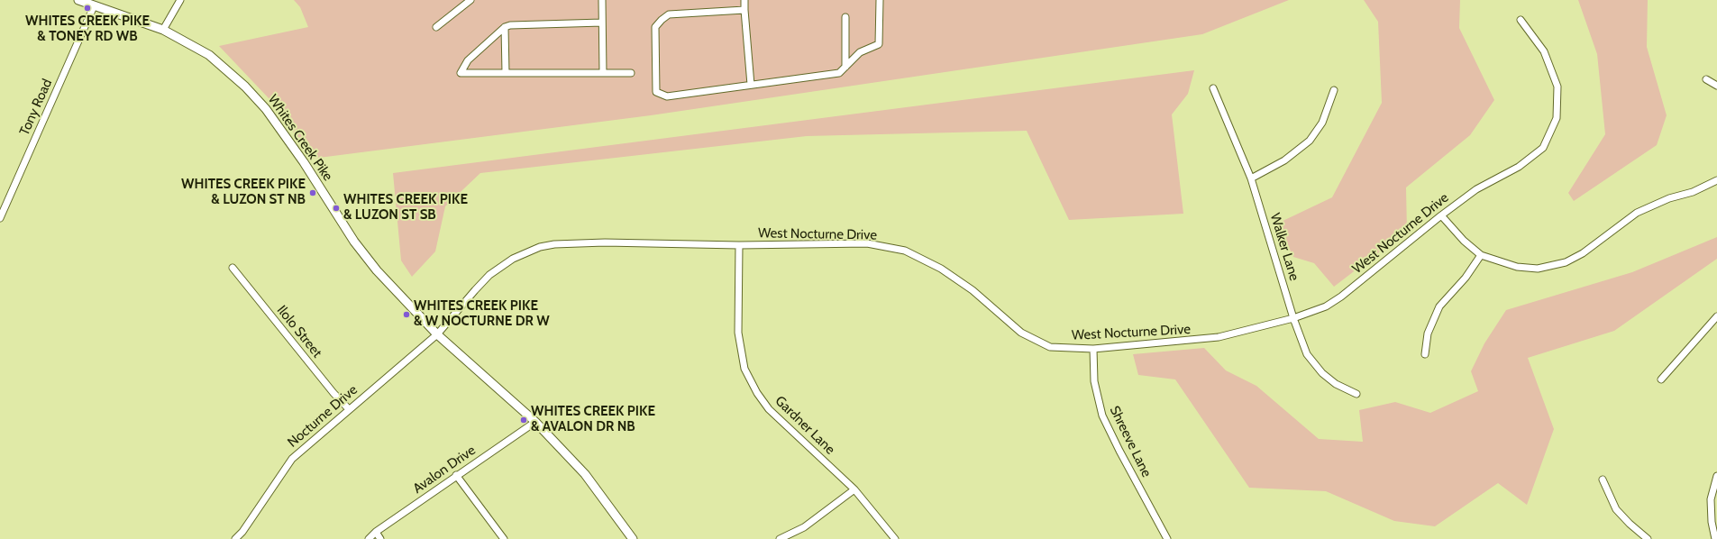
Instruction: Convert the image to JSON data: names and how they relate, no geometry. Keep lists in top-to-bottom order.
{
  "streets": {
    "main road": ["Whites Creek Pike"],
    "street": [
      "Tony Road",
      "West Nocturne Drive",
      "Walker Lane",
      "Ilolo Street",
      "Nocturne Drive",
      "Gardner Lane",
      "Shreeve Lane",
      "Avalon Drive"
    ]
  },
  "crossings": [
    ["Tony Road", "Whites Creek Pike"],
    ["Whites Creek Pike", "West Nocturne Drive"],
    ["Whites Creek Pike", "Nocturne Drive"],
    ["Whites Creek Pike", "Avalon Drive"],
    ["West Nocturne Drive", "Walker Lane"],
    ["West Nocturne Drive", "Nocturne Drive"],
    ["West Nocturne Drive", "Gardner Lane"],
    ["West Nocturne Drive", "Shreeve Lane"],
    ["Ilolo Street", "Nocturne Drive"]
  ],
  "places": [
    "WHITES CREEK PIKE & TONEY RD WB",
    "WHITES CREEK PIKE & LUZON ST NB",
    "WHITES CREEK PIKE & LUZON ST SB",
    "WHITES CREEK PIKE & W NOCTURNE DR W",
    "WHITES CREEK PIKE & AVALON DR NB"
  ]
}
